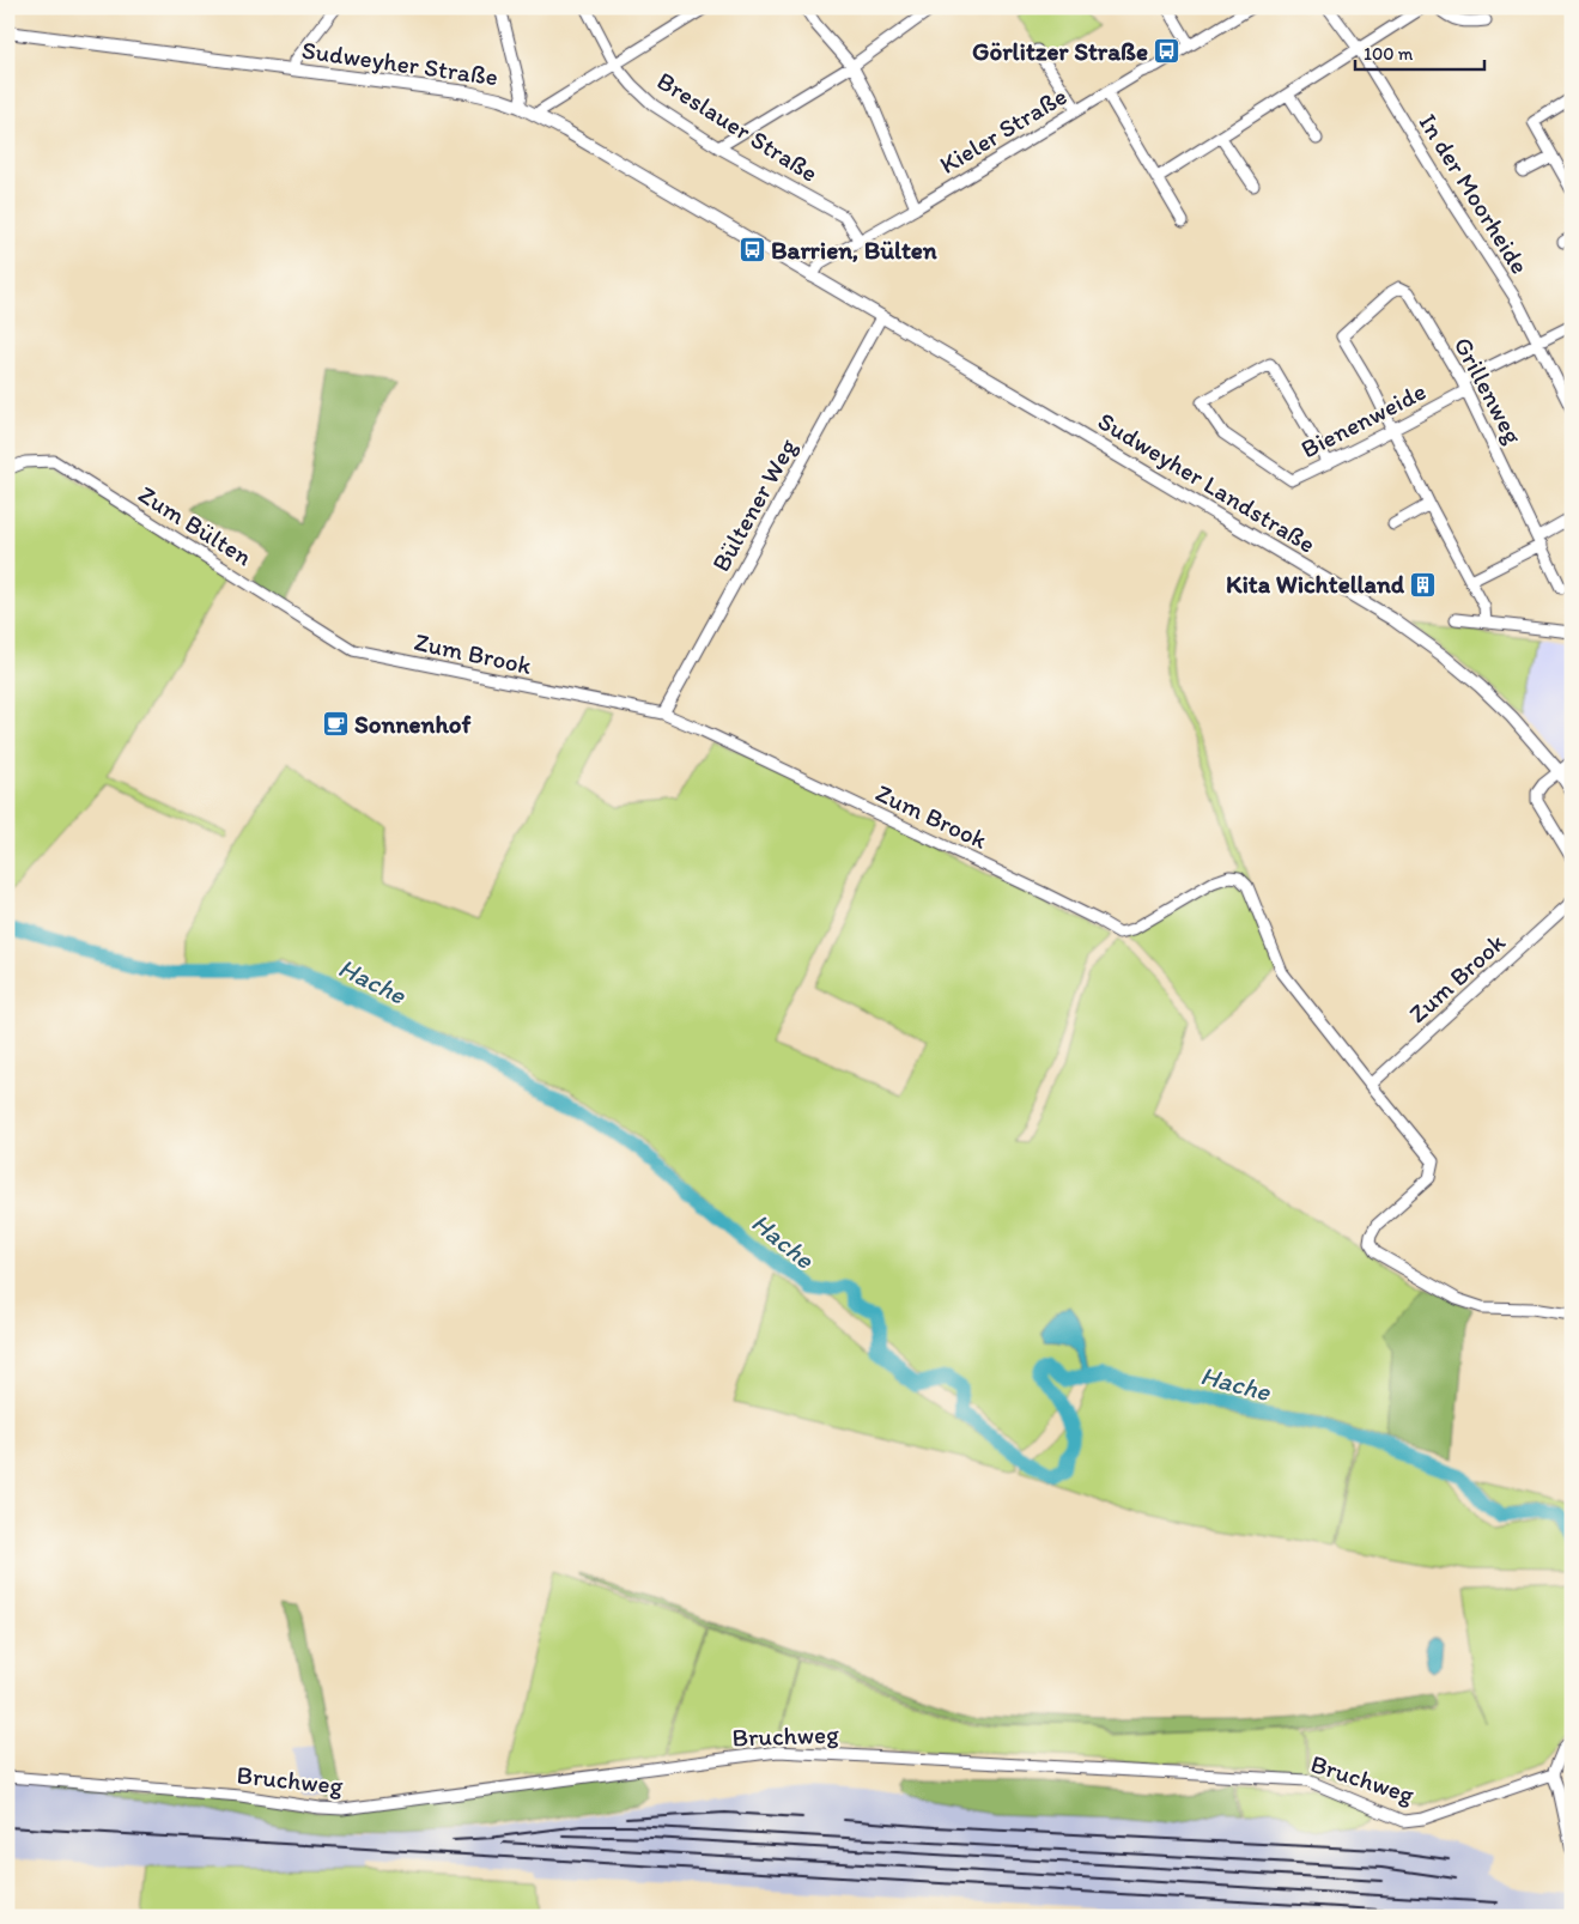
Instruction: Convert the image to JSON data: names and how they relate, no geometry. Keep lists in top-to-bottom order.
{
  "streets": {
    "main road": ["Sudweyher Straße", "Sudweyher Landstraße"],
    "street": [
      "Breslauer Straße",
      "Kieler Straße",
      "In der Moorheide",
      "Grillenweg",
      "Bienenweide",
      "Bültener Weg",
      "Zum Bülten",
      "Zum Brook",
      "Bruchweg"
    ]
  },
  "crossings": [
    ["Sudweyher Straße", "Kieler Straße"],
    ["Sudweyher Straße", "Sudweyher Landstraße"],
    ["Breslauer Straße", "Kieler Straße"],
    ["Kieler Straße", "Sudweyher Landstraße"],
    ["In der Moorheide", "Bienenweide"],
    ["Grillenweg", "Bienenweide"],
    ["Sudweyher Landstraße", "Bültener Weg"],
    ["Bültener Weg", "Zum Brook"],
    ["Zum Bülten", "Zum Brook"]
  ],
  "water": ["Hache"],
  "places": {
    "bus stop": ["Görlitzer Straße", "Barrien, Bülten"],
    "building": ["Kita Wichtelland"],
    "cafe": ["Sonnenhof"]
  },
  "scale_bar": "100 m"
}
